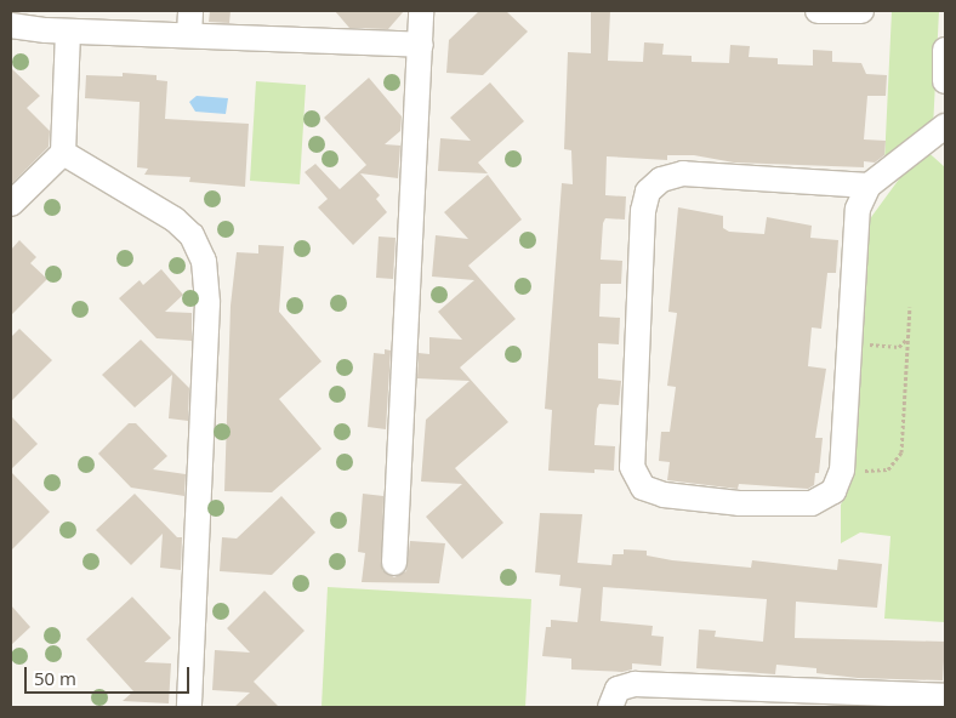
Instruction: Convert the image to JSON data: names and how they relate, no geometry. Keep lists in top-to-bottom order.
{
  "scale_bar": "50 m"
}
